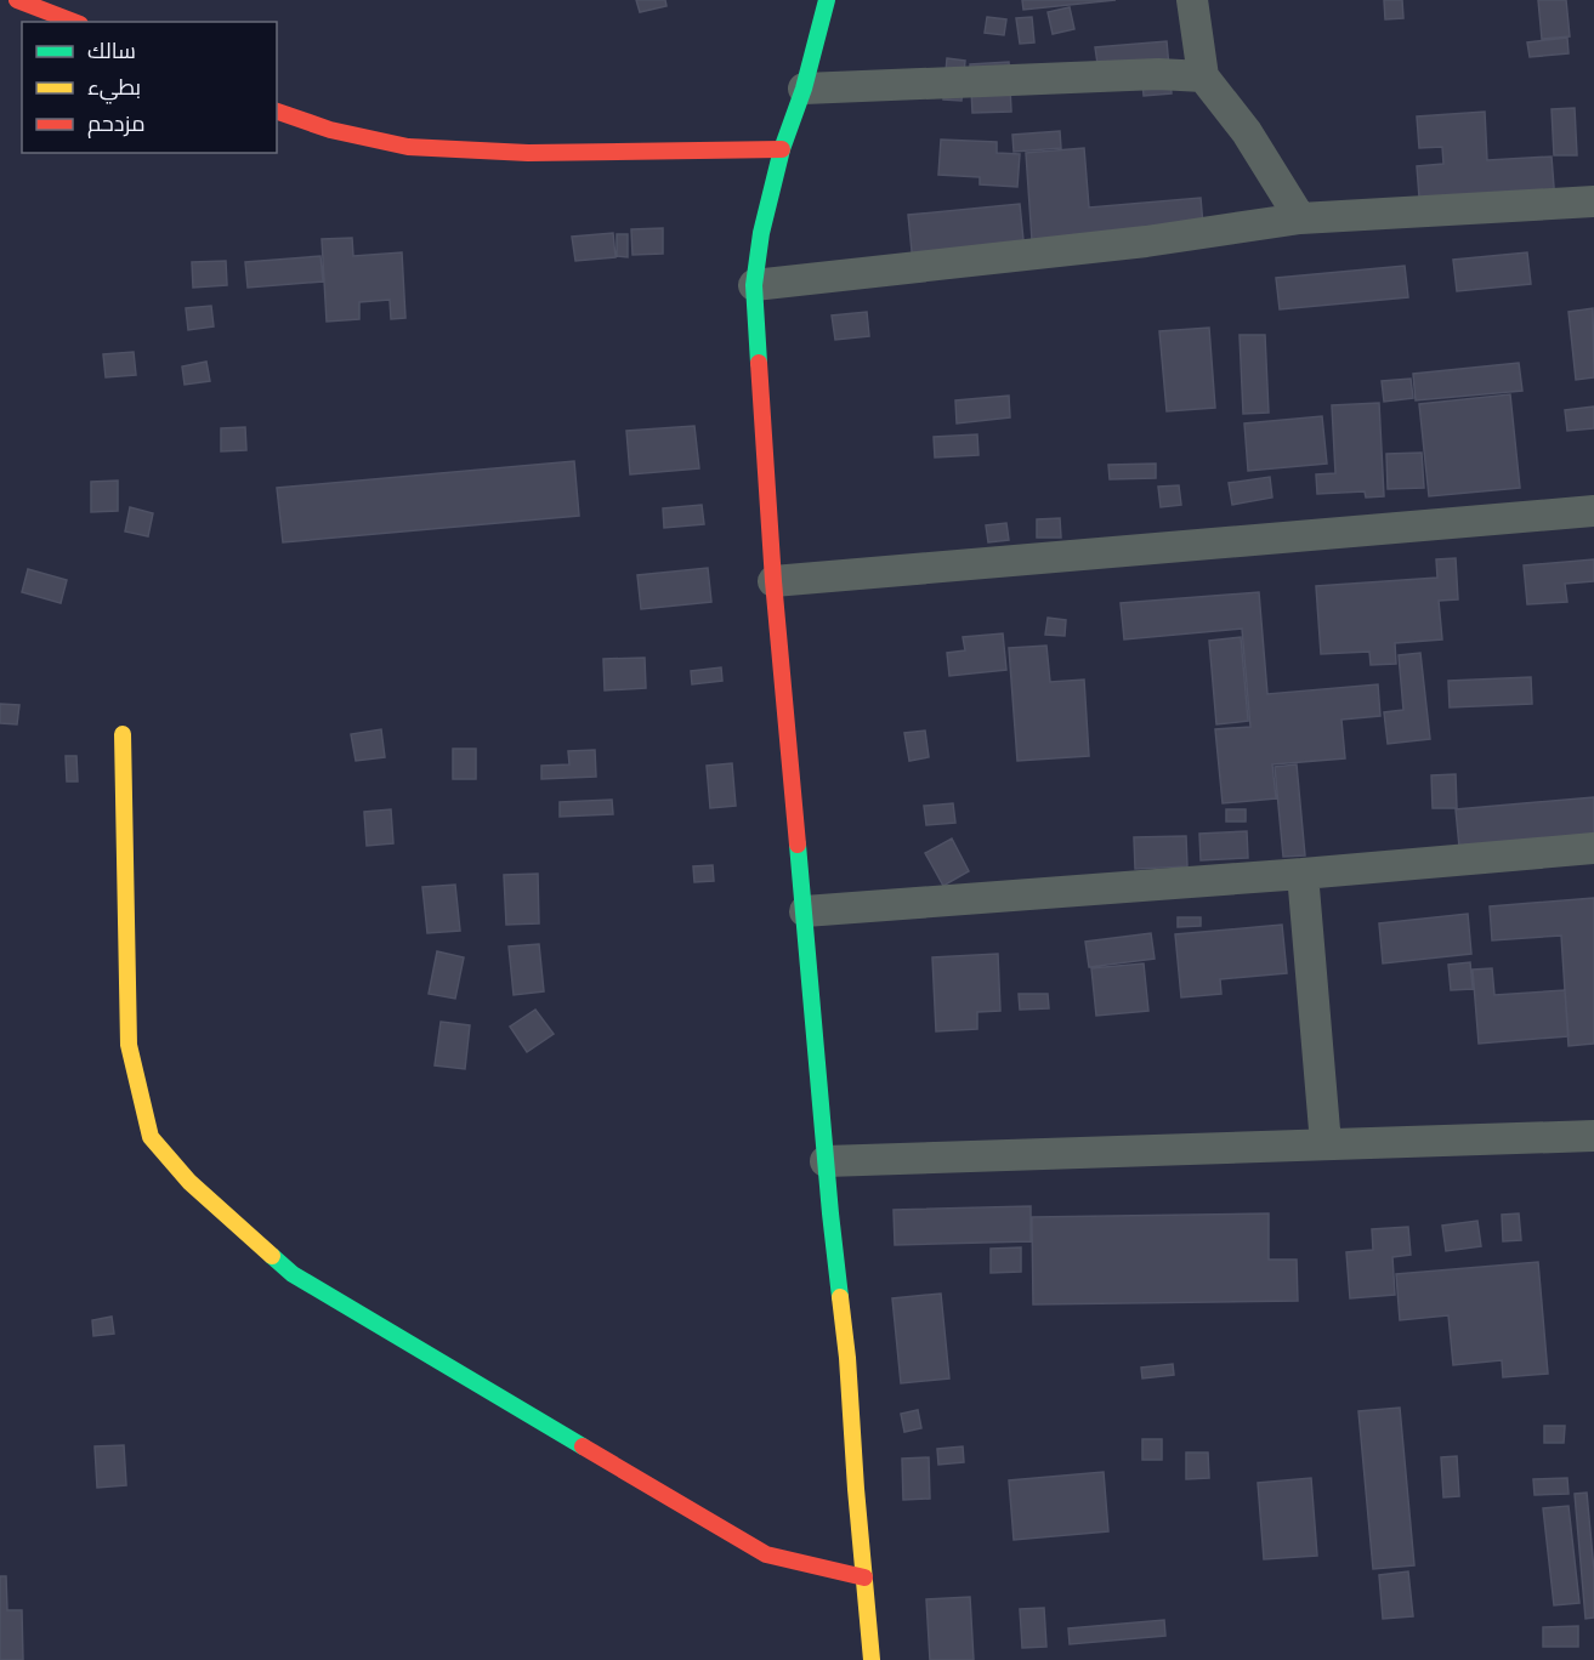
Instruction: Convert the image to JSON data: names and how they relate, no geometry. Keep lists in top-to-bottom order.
{
  "legend": ["سالك", "بطيء", "مزدحم"]
}
